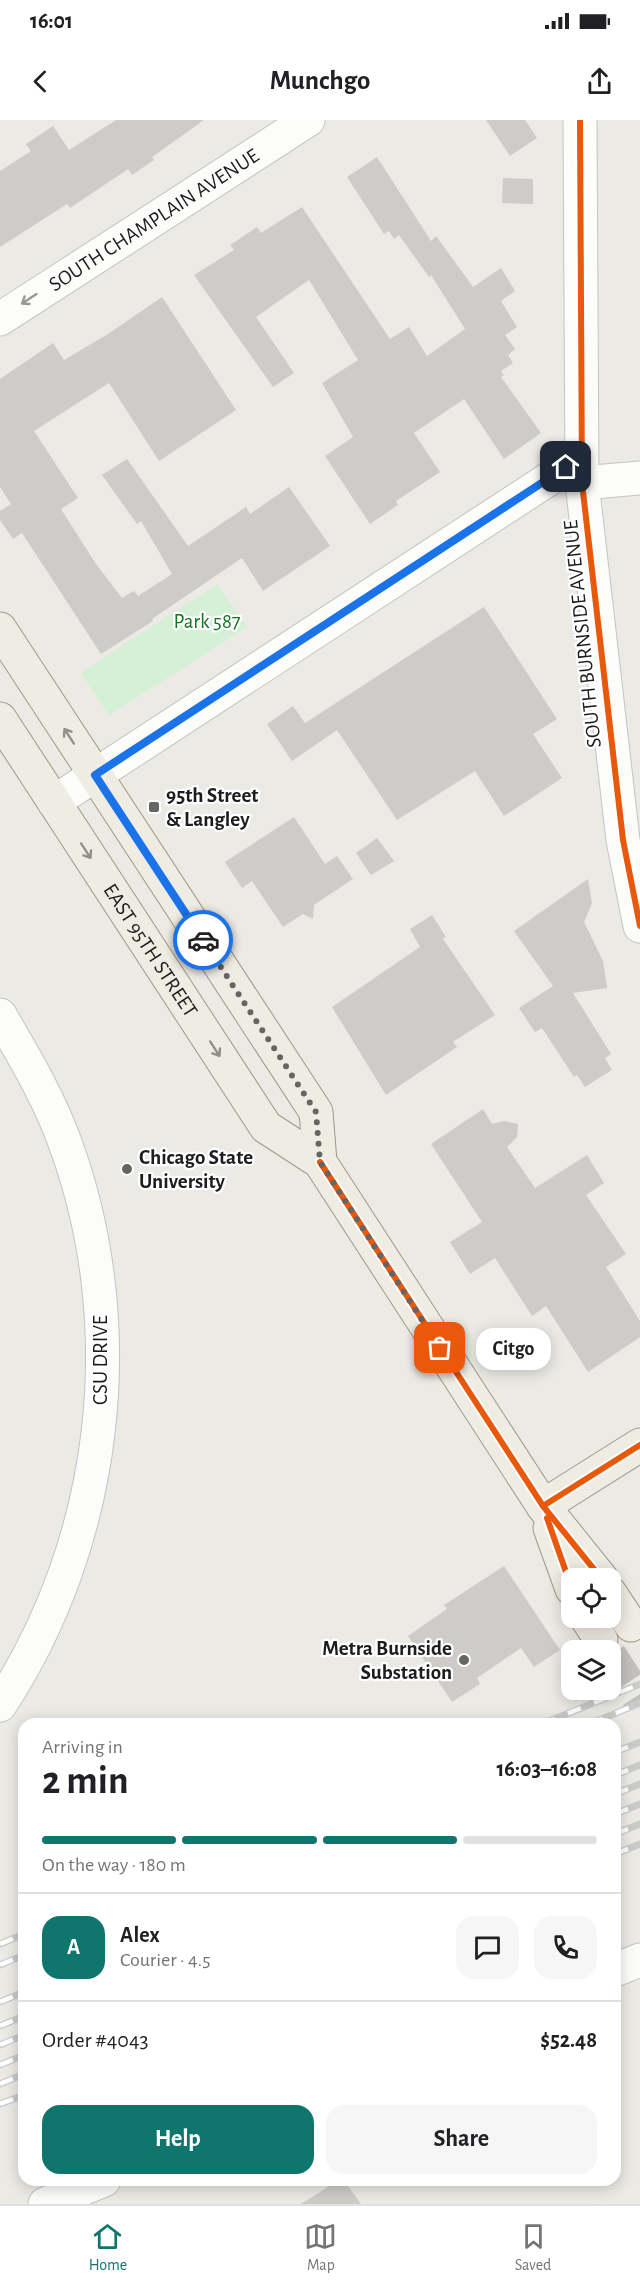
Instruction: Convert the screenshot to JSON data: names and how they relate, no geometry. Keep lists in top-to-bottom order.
{
  "streets": {
    "main road": ["EAST 95TH STREET"],
    "street": ["SOUTH CHAMPLAIN AVENUE", "SOUTH BURNSIDE AVENUE", "CSU DRIVE"]
  },
  "one_way": ["SOUTH CHAMPLAIN AVENUE"],
  "parks": ["Park 587"],
  "places": {
    "transit": ["95th Street & Langley"],
    "other": ["Chicago State University", "Citgo", "Metra Burnside Substation"]
  },
  "page": {
    "status": "16:01",
    "header": "Munchgo",
    "bubble": "Citgo",
    "heading": ["2 min", "Arriving in", "16:03–16:08"],
    "panel": [
      "Alex",
      "Courier · 4.5",
      "Order #4043",
      "$52.48"
    ],
    "bar": "On the way · 180 m",
    "round": "A",
    "buttons": ["Help", "Share"],
    "tabs": ["Home", "Map", "Saved"]
  }
}
